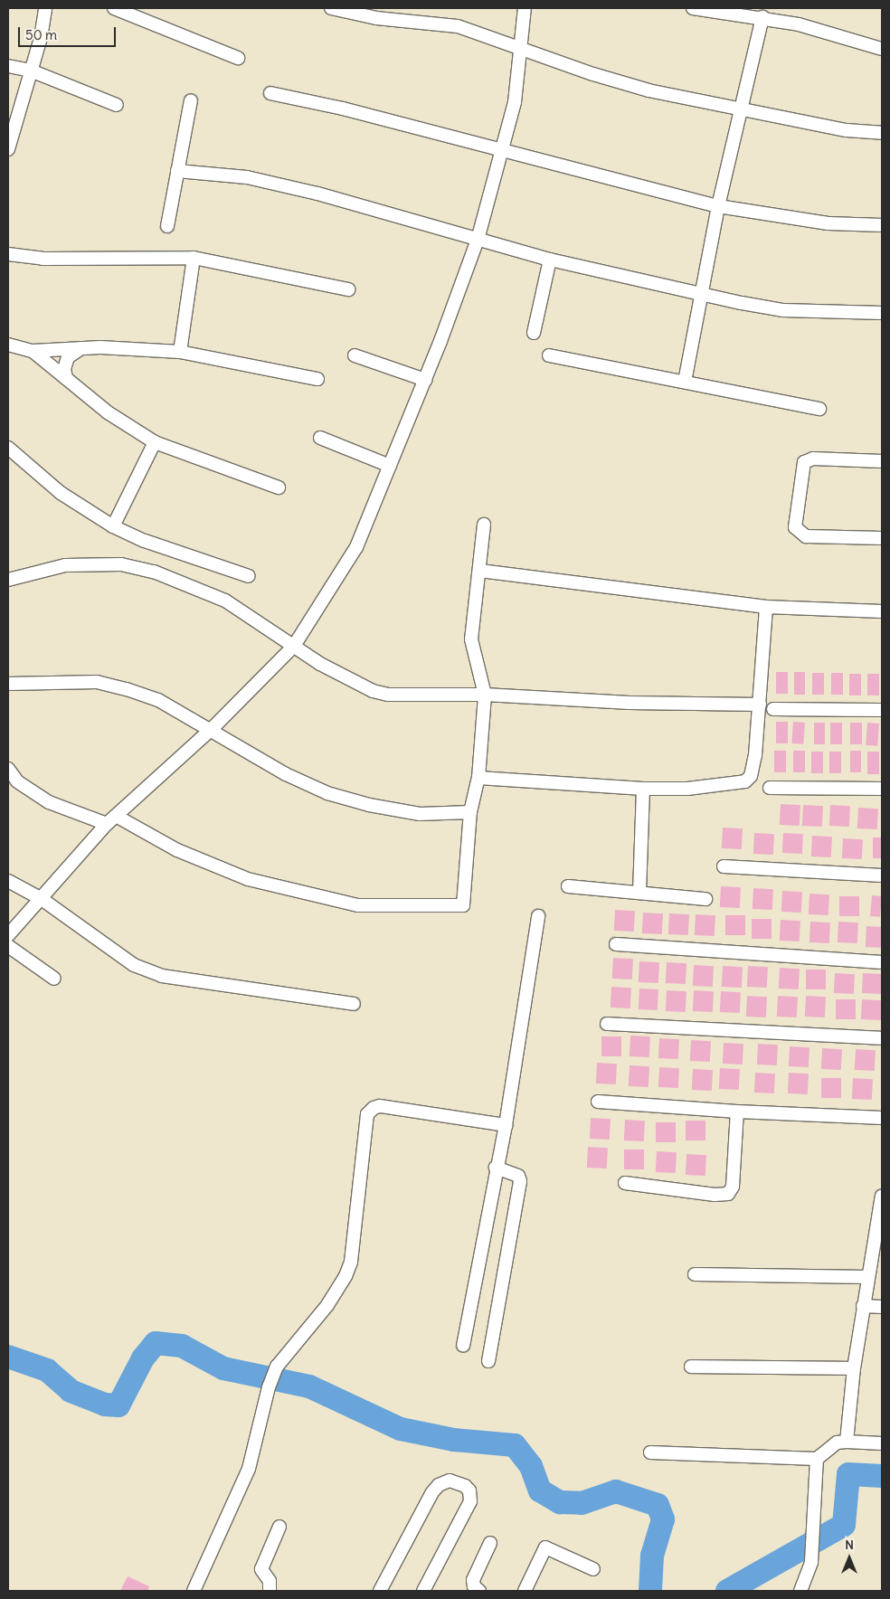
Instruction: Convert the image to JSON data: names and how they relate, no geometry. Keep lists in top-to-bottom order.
{
  "scale_bar": "50 m",
  "north": "top"
}
